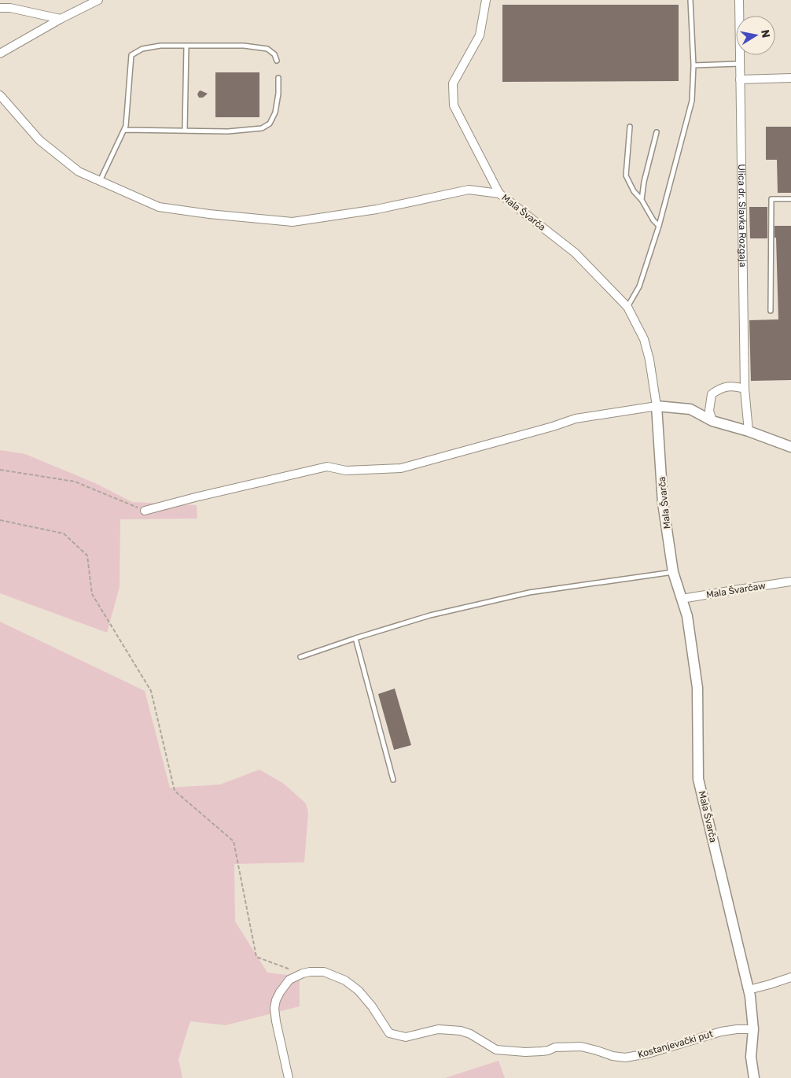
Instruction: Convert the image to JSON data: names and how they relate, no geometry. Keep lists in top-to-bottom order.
{
  "streets": {
    "street": [
      "Mala Švarča",
      "Ulica dr. Slavka Rozgaja",
      "Mala Švarčaw",
      "Kostanjevački put"
    ]
  },
  "crossings": [
    ["Mala Švarča", "Mala Švarčaw"],
    ["Mala Švarča", "Kostanjevački put"]
  ],
  "north": "right"
}
